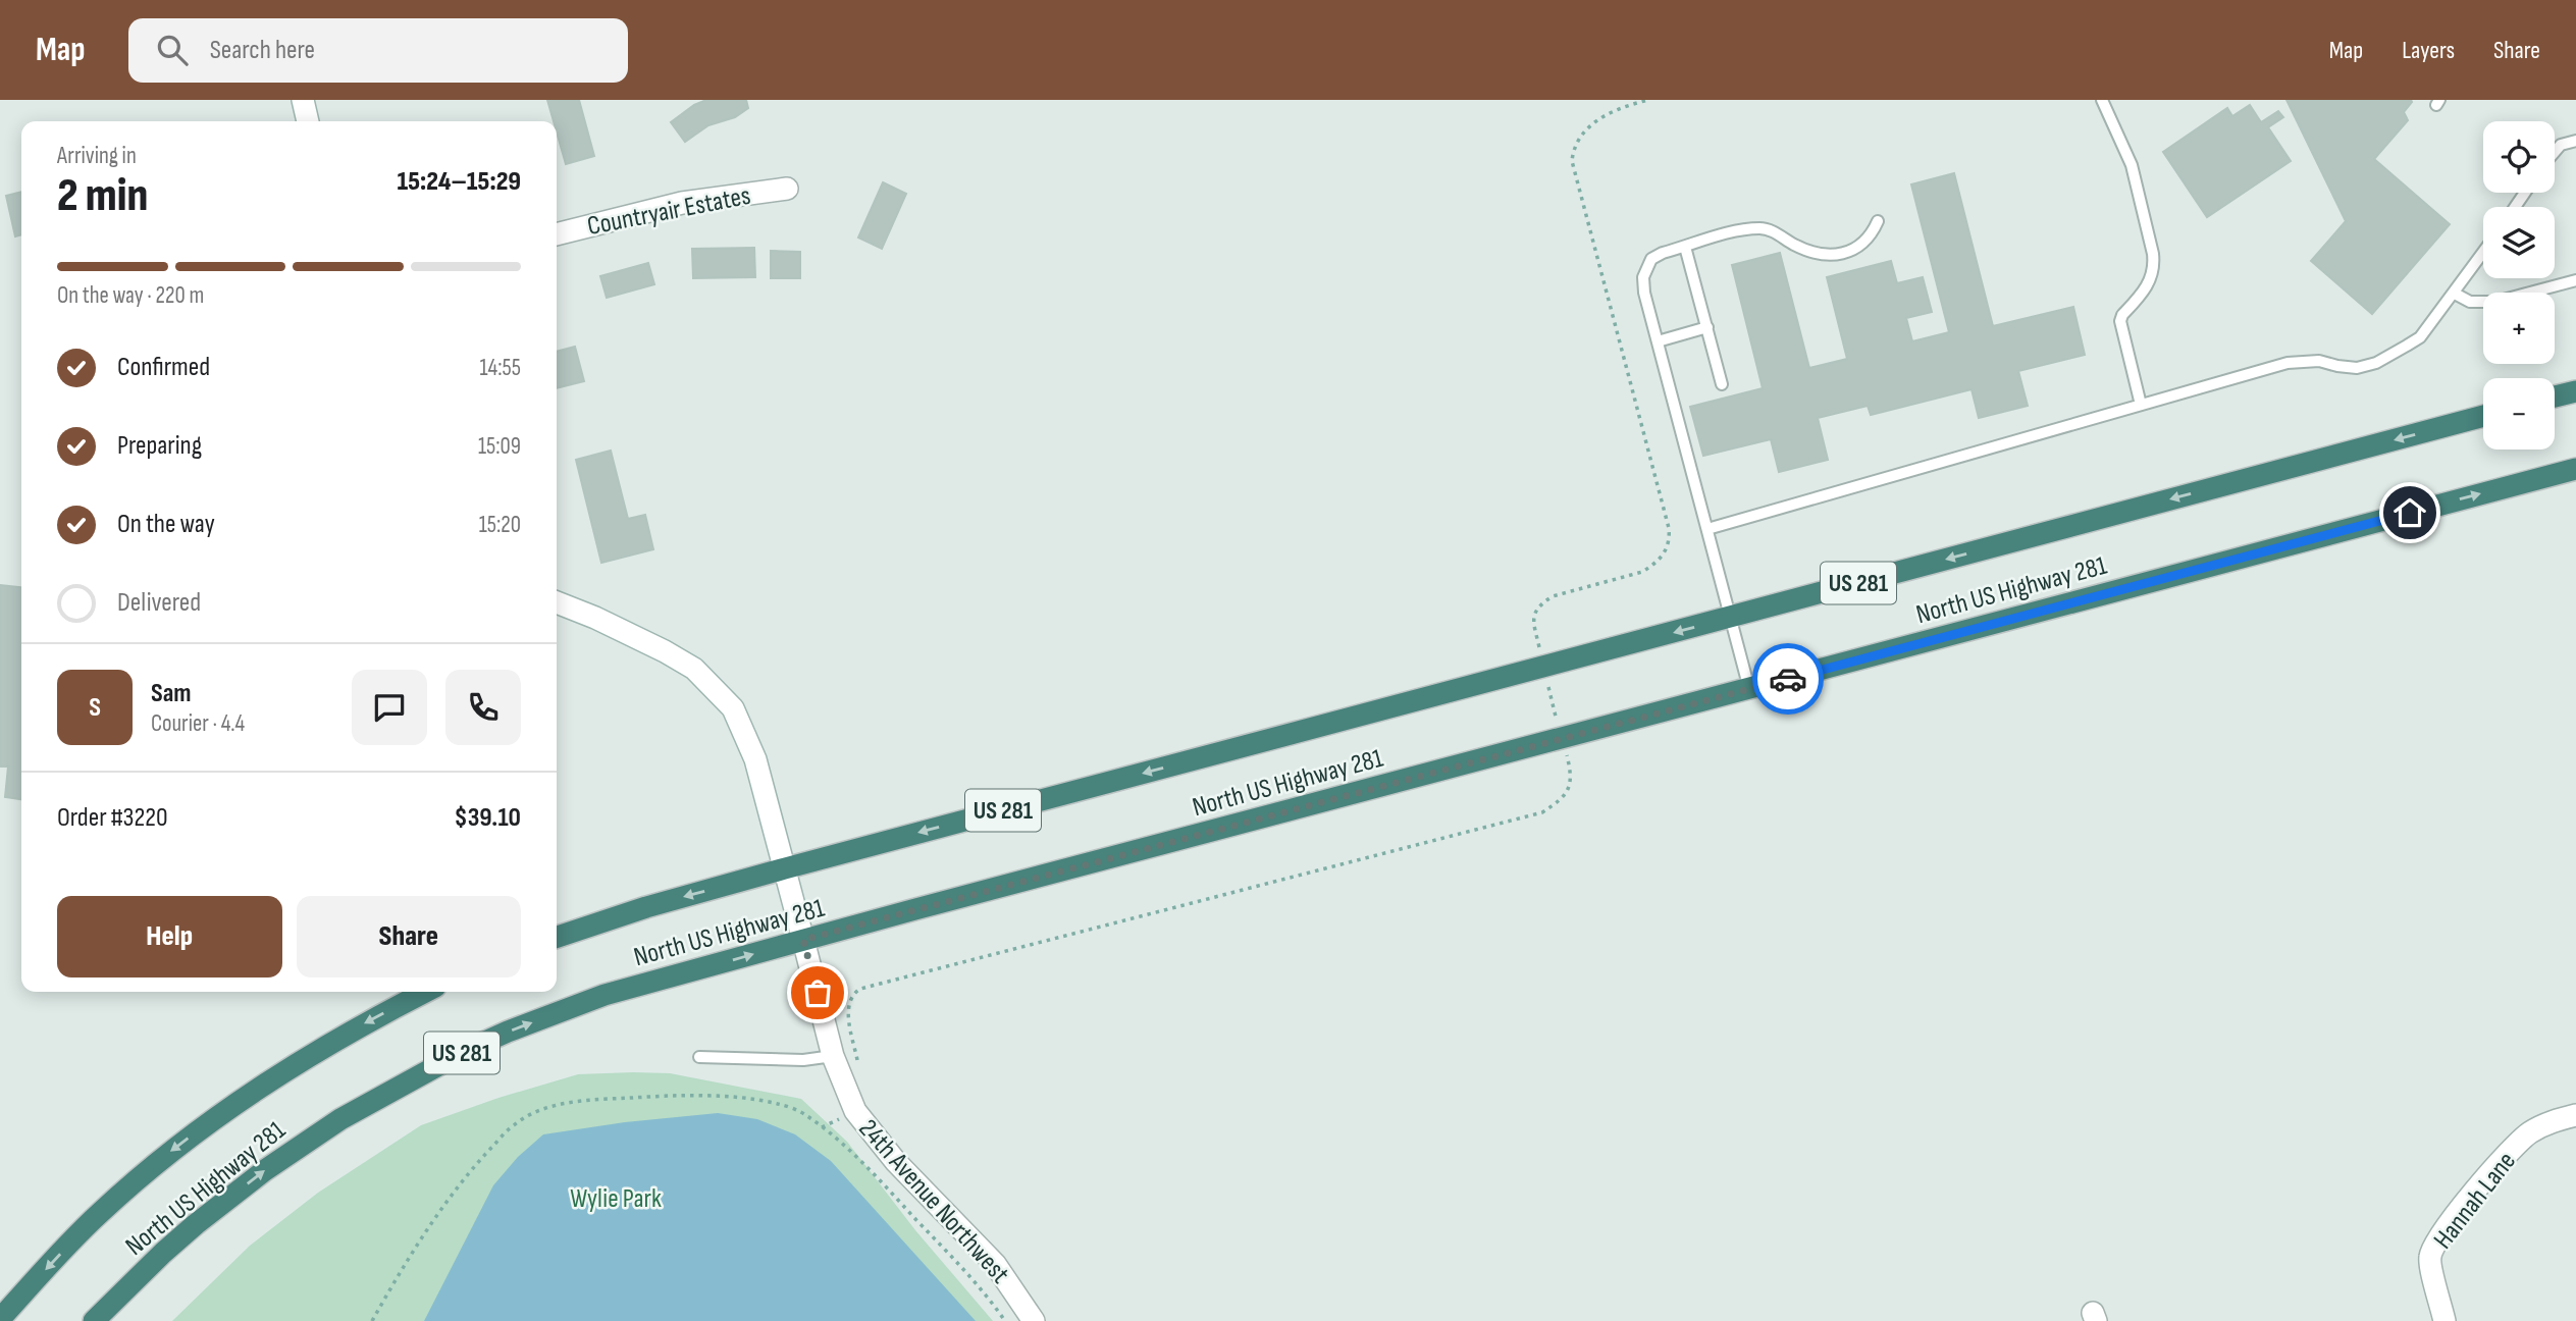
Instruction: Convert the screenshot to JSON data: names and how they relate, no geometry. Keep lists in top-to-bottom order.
{
  "streets": {
    "highway": ["US 281", "North US Highway 281"],
    "street": ["Countryair Estates", "Hannah Lane", "24th Avenue Northwest"]
  },
  "crossings": [
    ["North US Highway 281", "24th Avenue Northwest"]
  ],
  "parks": ["Wylie Park"],
  "page": {
    "header": "Map",
    "search": "Search here",
    "nav": ["Map", "Layers", "Share"],
    "map_buttons": ["+", "−"],
    "heading": ["2 min", "Arriving in", "15:24–15:29"],
    "panel": [
      "Sam",
      "Courier · 4.4",
      "Order #3220",
      "$39.10"
    ],
    "bar": "On the way · 220 m",
    "list": [
      ["Confirmed", "14:55"],
      ["Preparing", "15:09"],
      ["On the way", "15:20"],
      "Delivered"
    ],
    "round": "S",
    "buttons": ["Help", "Share"]
  }
}
